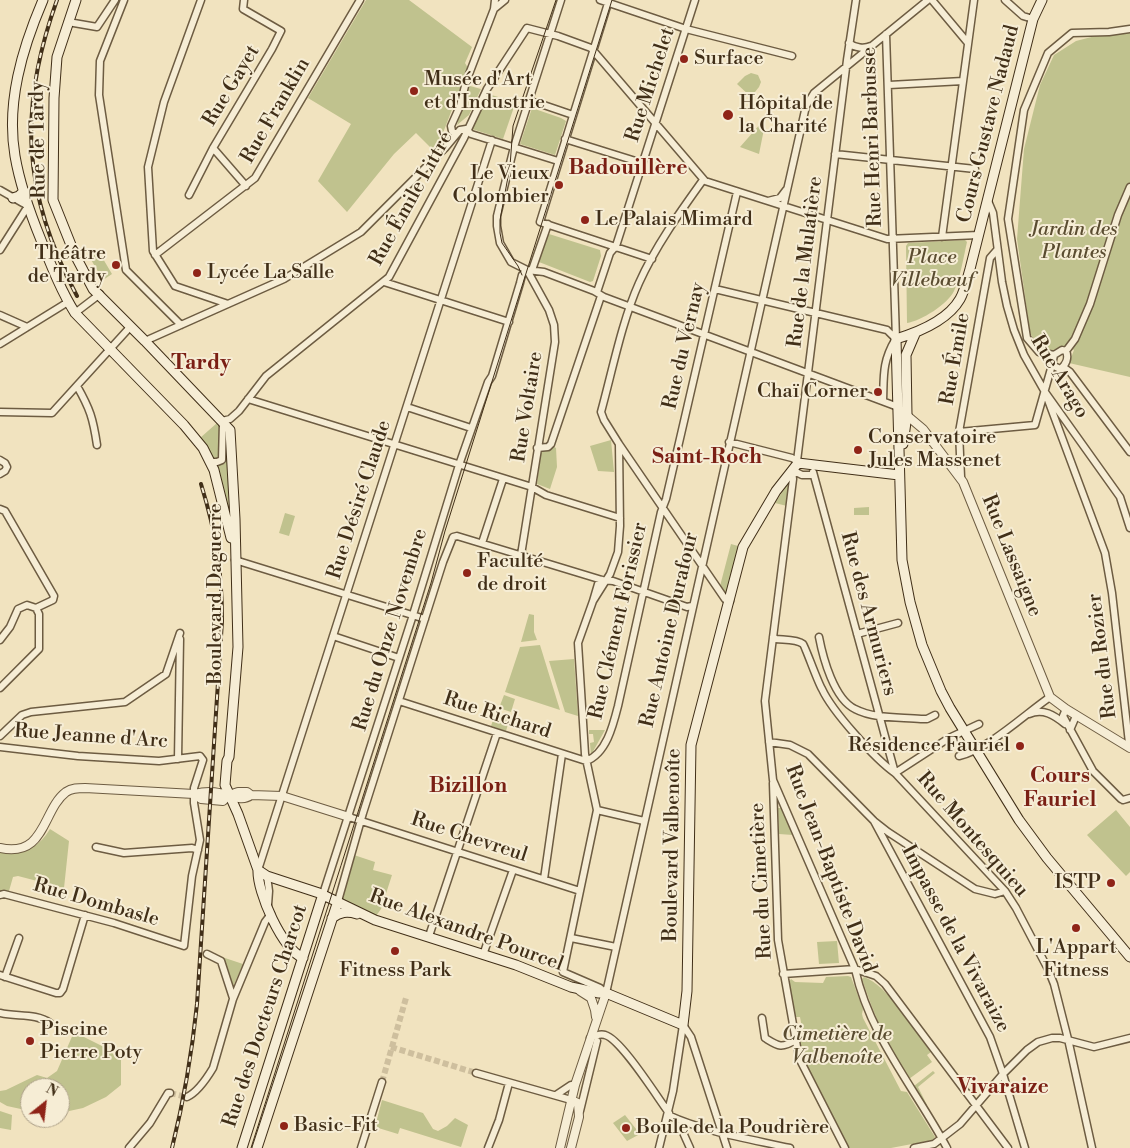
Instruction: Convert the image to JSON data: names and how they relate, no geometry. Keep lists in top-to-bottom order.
{
  "streets": {
    "main road": [
      "Cours Gustave Nadaud",
      "Rue de Tardy",
      "Boulevard Daguerre",
      "Boulevard Valbenoîte",
      "Rue Alexandre Pourcel",
      "Rue des Docteurs Charcot"
    ],
    "street": [
      "Rue Michelet",
      "Rue Gayet",
      "Rue Franklin",
      "Rue Henri Barbusse",
      "Rue Émile Littré",
      "Rue de la Mulatière",
      "Rue du Vernay",
      "Rue Émile",
      "Rue Arago",
      "Rue Voltaire",
      "Rue Désiré Claude",
      "Rue Lassaigne",
      "Rue des Armuriers",
      "Rue Clément Forissier",
      "Rue du Onze Novembre",
      "Rue Antoine Durafour",
      "Rue du Rozier",
      "Rue Richard",
      "Rue Jeanne d'Arc",
      "Rue Montesquieu",
      "Rue Chevreul",
      "Rue Jean-Baptiste David",
      "Rue du Cimetière",
      "Rue Dombasle",
      "Impasse de la Vivaraize"
    ]
  },
  "crossings": [
    ["Rue Michelet", "Rue Voltaire"],
    ["Cours Gustave Nadaud", "Rue Arago"],
    ["Rue de Tardy", "Boulevard Daguerre"],
    ["Rue de la Mulatière", "Rue Antoine Durafour"],
    ["Rue de la Mulatière", "Boulevard Valbenoîte"],
    ["Rue du Vernay", "Rue Clément Forissier"],
    ["Rue Émile", "Rue Arago"],
    ["Rue Émile", "Rue Lassaigne"],
    ["Rue Arago", "Rue du Rozier"],
    ["Rue Voltaire", "Rue du Onze Novembre"],
    ["Rue Désiré Claude", "Boulevard Daguerre"],
    ["Boulevard Daguerre", "Rue Alexandre Pourcel"],
    ["Boulevard Daguerre", "Rue des Docteurs Charcot"],
    ["Rue des Armuriers", "Rue Montesquieu"],
    ["Rue Clément Forissier", "Rue Richard"],
    ["Rue du Onze Novembre", "Rue Richard"],
    ["Rue du Onze Novembre", "Rue Chevreul"],
    ["Rue du Onze Novembre", "Rue Alexandre Pourcel"],
    ["Rue du Onze Novembre", "Rue des Docteurs Charcot"],
    ["Rue Antoine Durafour", "Rue Alexandre Pourcel"],
    ["Rue Montesquieu", "Rue Jean-Baptiste David"],
    ["Boulevard Valbenoîte", "Rue Jean-Baptiste David"],
    ["Boulevard Valbenoîte", "Rue Alexandre Pourcel"],
    ["Rue Jean-Baptiste David", "Rue du Cimetière"],
    ["Rue Alexandre Pourcel", "Rue des Docteurs Charcot"]
  ],
  "districts": [
    "Badouillère",
    "Tardy",
    "Saint-Roch",
    "Cours Fauriel",
    "Bizillon",
    "Vivaraize"
  ],
  "parks": ["Jardin des Plantes", "Place Villebœuf", "Cimetière de Valbenoîte"],
  "places": [
    "Surface",
    "Musée d'Art et d'Industrie",
    "Hôpital de la Charité",
    "Le Vieux Colombier",
    "Le Palais Mimard",
    "Théâtre de Tardy",
    "Lycée La Salle",
    "Chaï Corner",
    "Conservatoire Jules Massenet",
    "Faculté de droit",
    "Résidence Fauriel",
    "ISTP",
    "L'Appart Fitness",
    "Fitness Park",
    "Piscine Pierre Poty",
    "Basic-Fit",
    "Boule de la Poudrière"
  ],
  "north": "top right"
}
